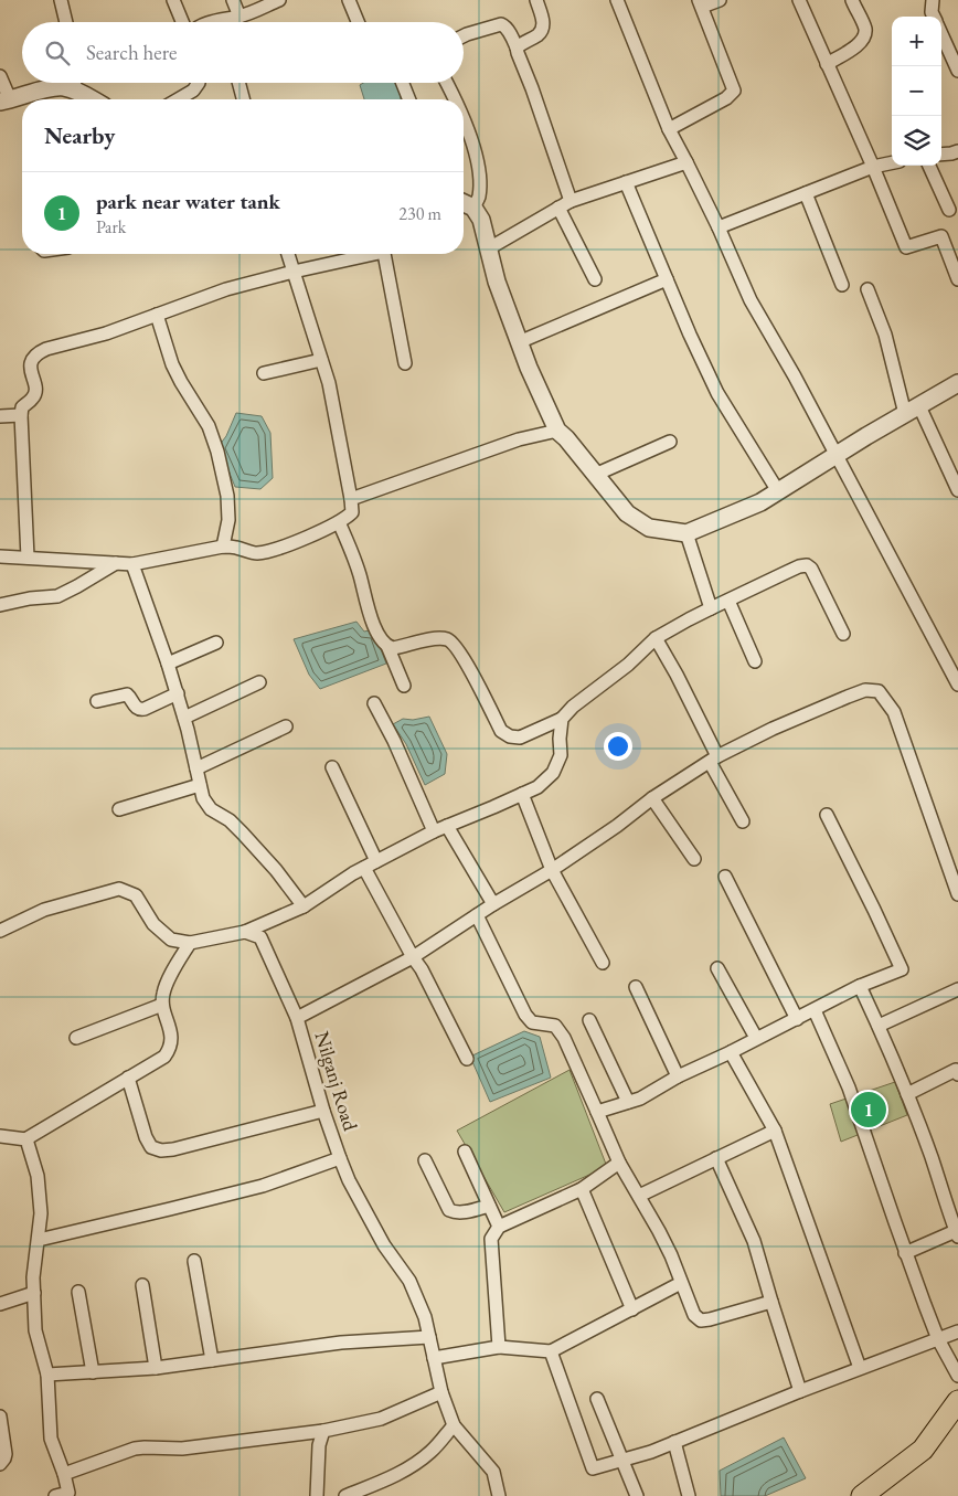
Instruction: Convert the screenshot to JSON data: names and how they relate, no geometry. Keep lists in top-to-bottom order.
{
  "streets": {
    "street": ["Nilganj Road"]
  },
  "page": {
    "map_buttons": ["+", "−"],
    "search": "Search here",
    "heading": "Nearby",
    "list": [
      {
        "mark": "1",
        "name": "park near water tank",
        "note": "Park",
        "value": "230 m"
      }
    ],
    "pins": "1"
  }
}
